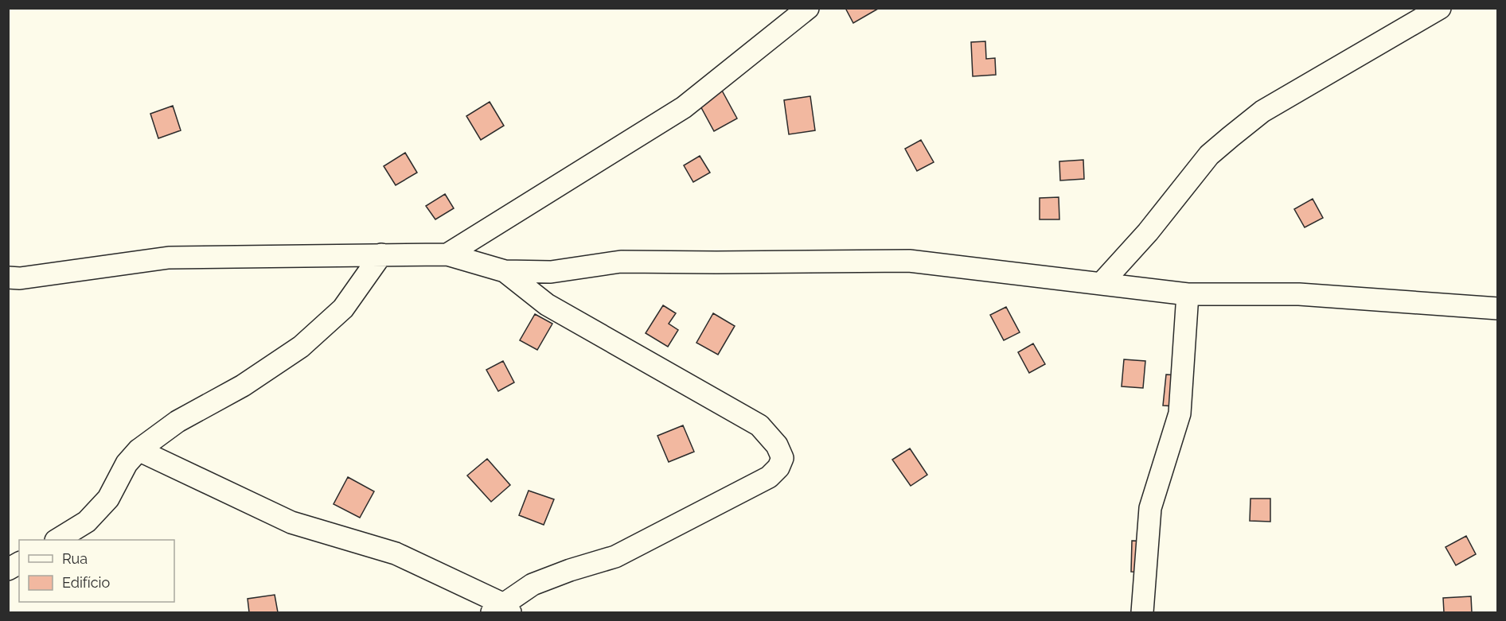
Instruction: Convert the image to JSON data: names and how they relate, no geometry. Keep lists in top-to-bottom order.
{
  "legend": ["Rua", "Edifício"]
}
